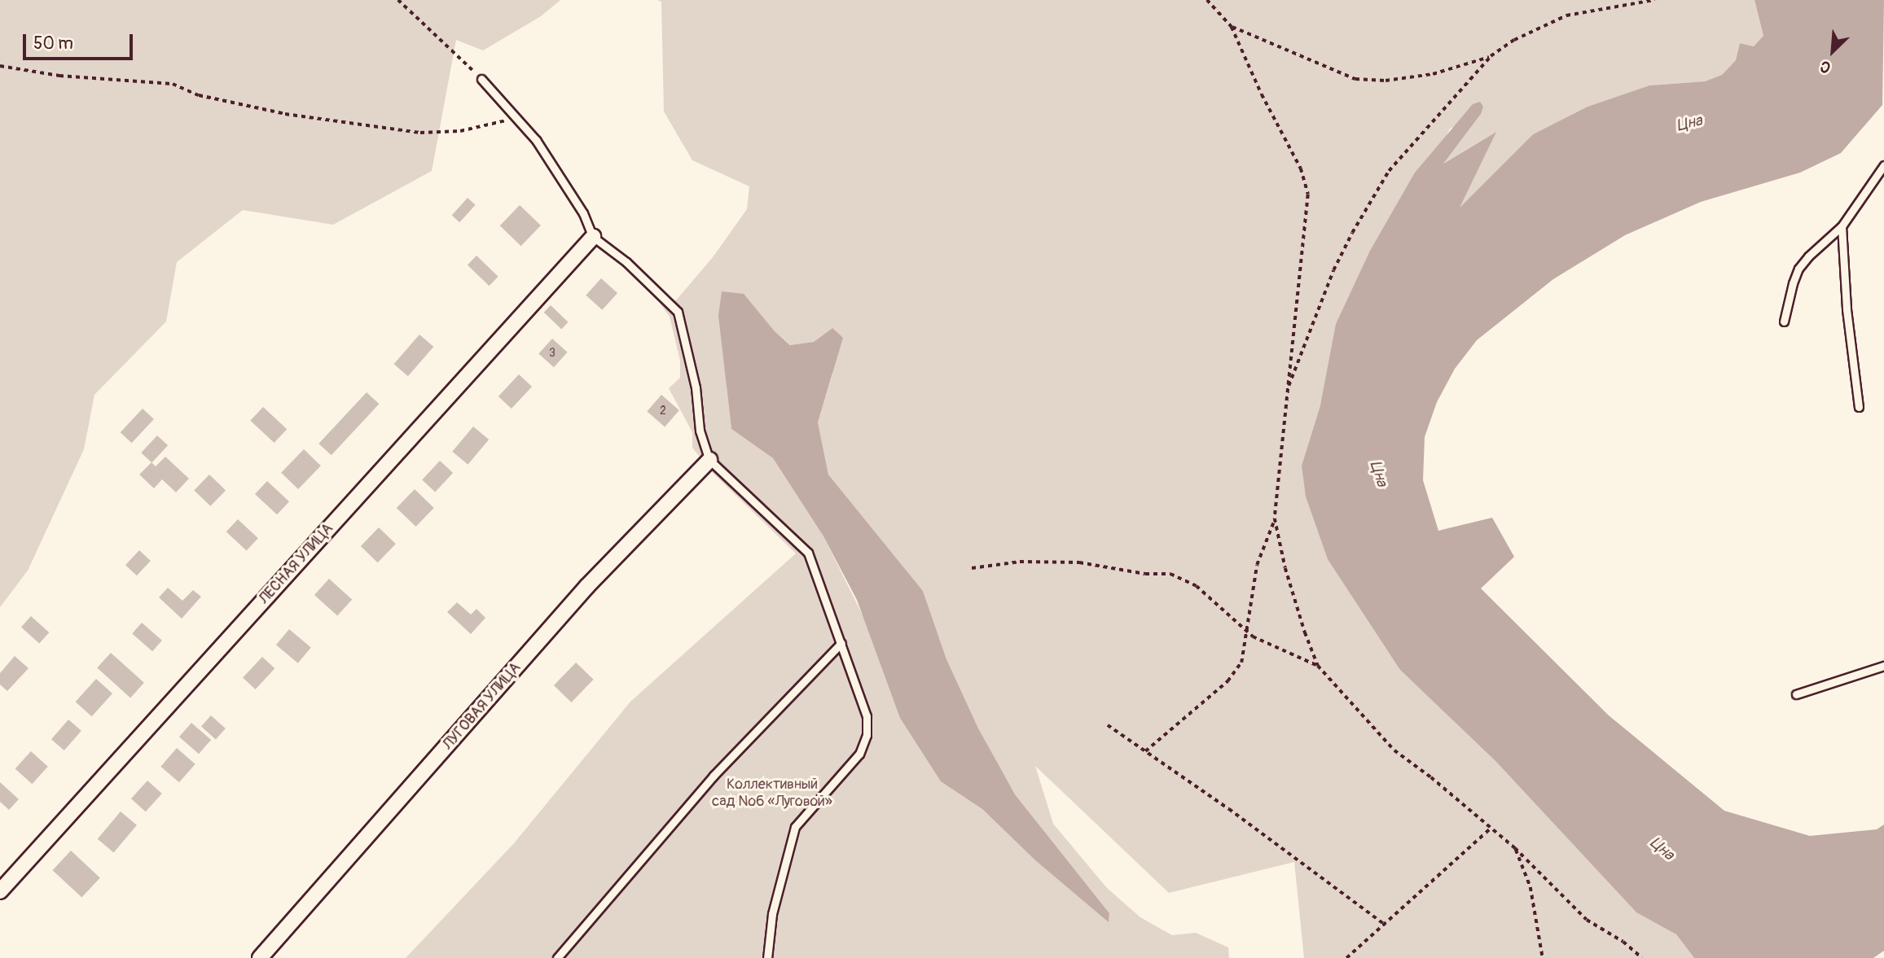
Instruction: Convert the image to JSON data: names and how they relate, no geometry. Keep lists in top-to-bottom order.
{
  "streets": {
    "street": ["ЛЕСНАЯ УЛИЦА", "ЛУГОВАЯ УЛИЦА"]
  },
  "water": ["Цна"],
  "parks": ["Коллективный сад №6 «Луговой»"],
  "house_numbers": ["3", "2"],
  "scale_bar": "50 m",
  "north": "bottom left"
}
